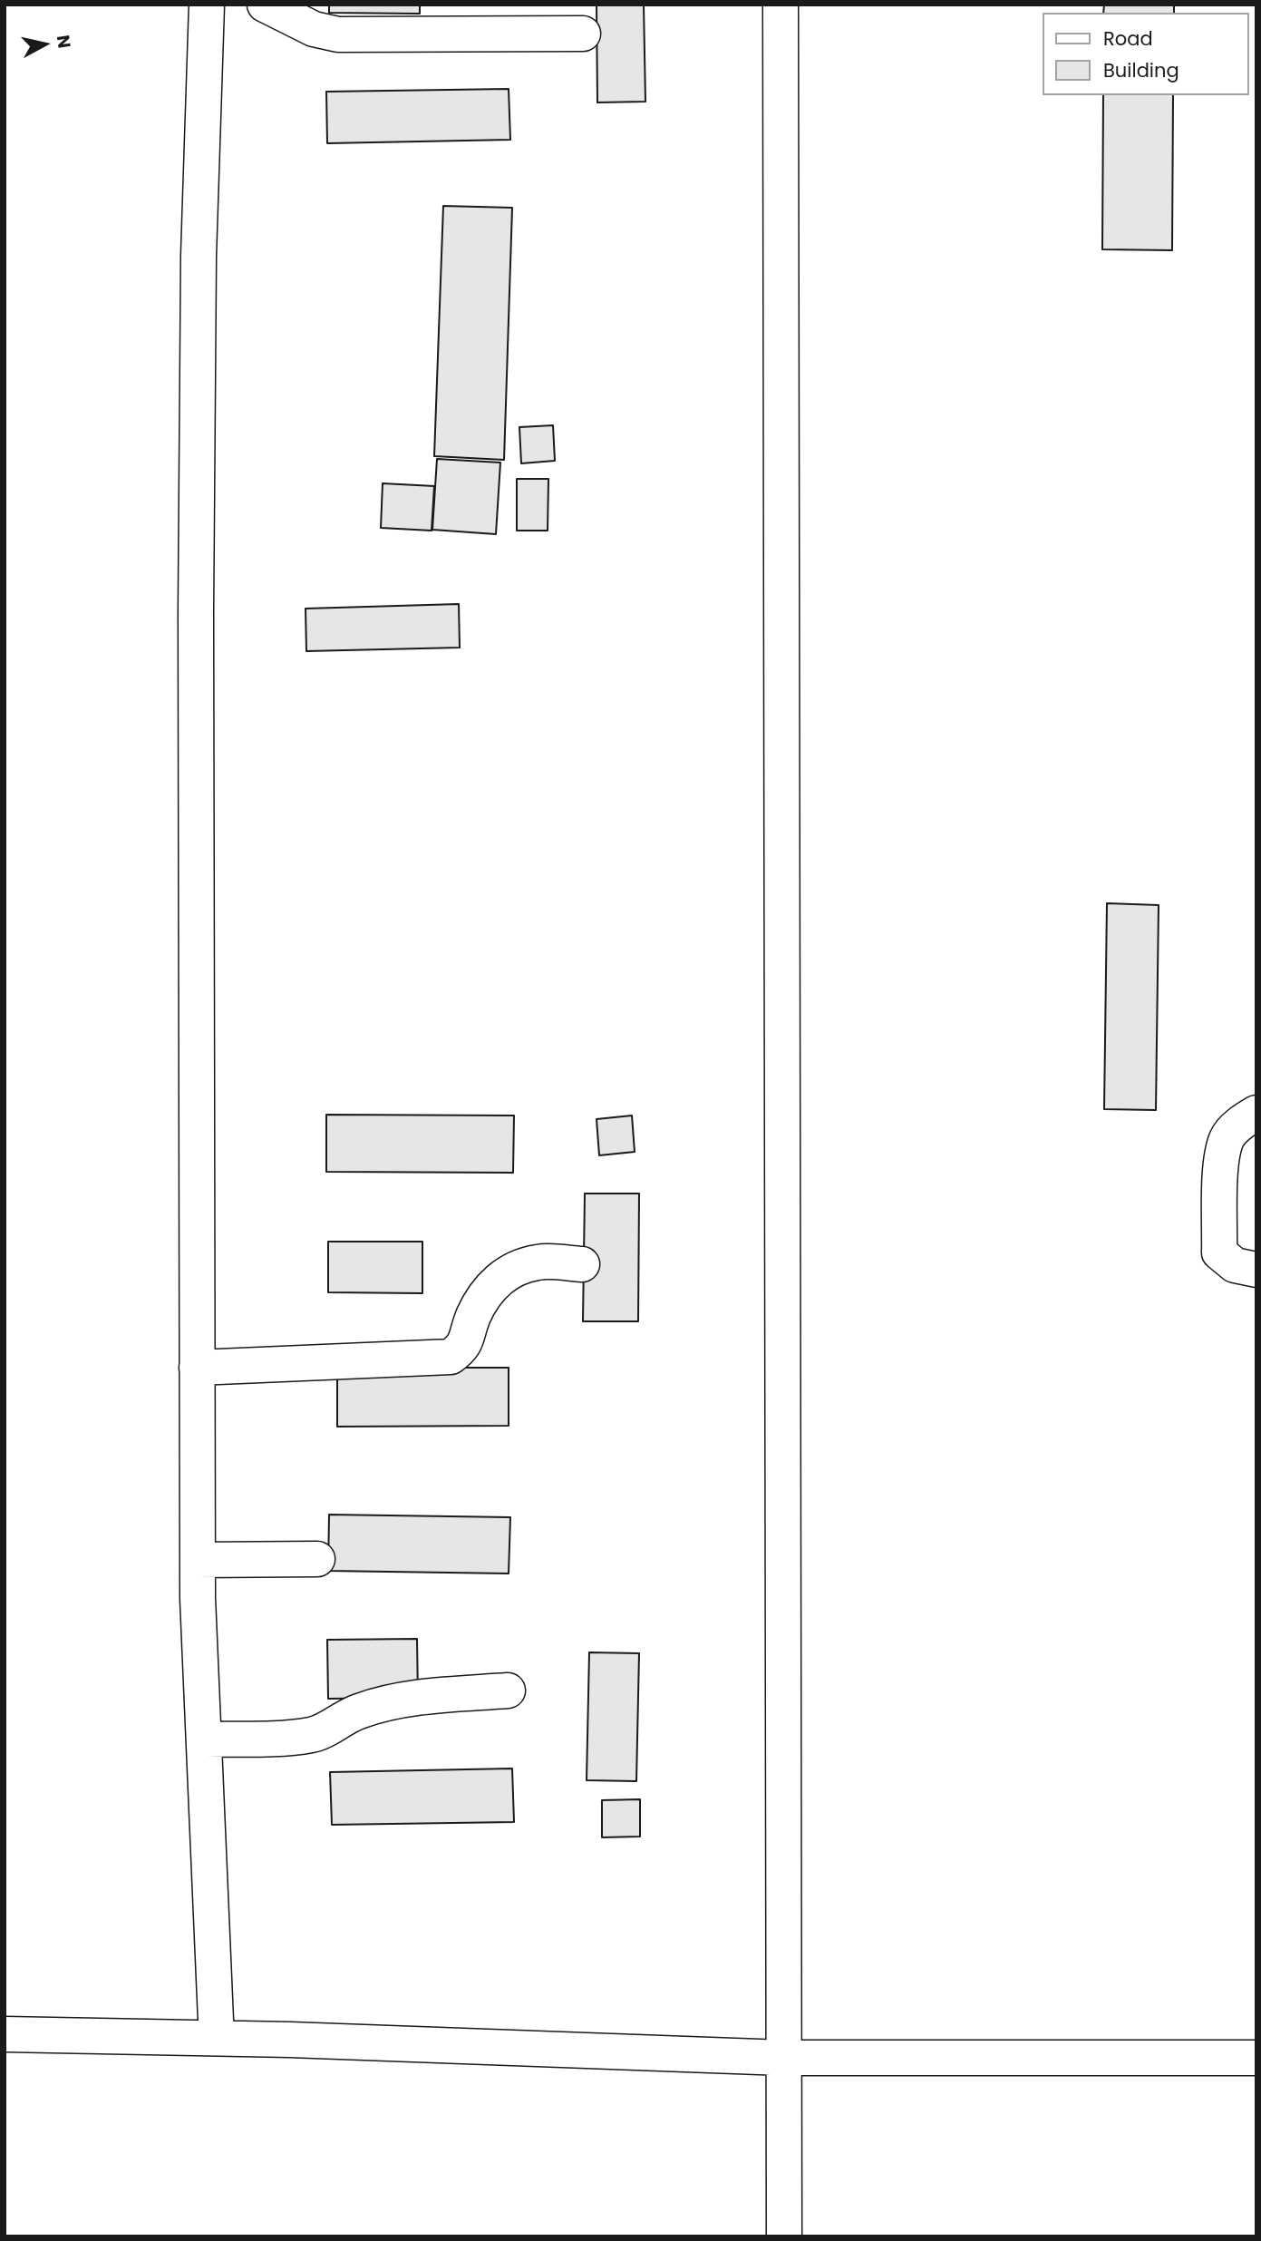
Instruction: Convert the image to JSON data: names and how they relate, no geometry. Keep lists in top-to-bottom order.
{
  "legend": ["Road", "Building"],
  "north": "right"
}
